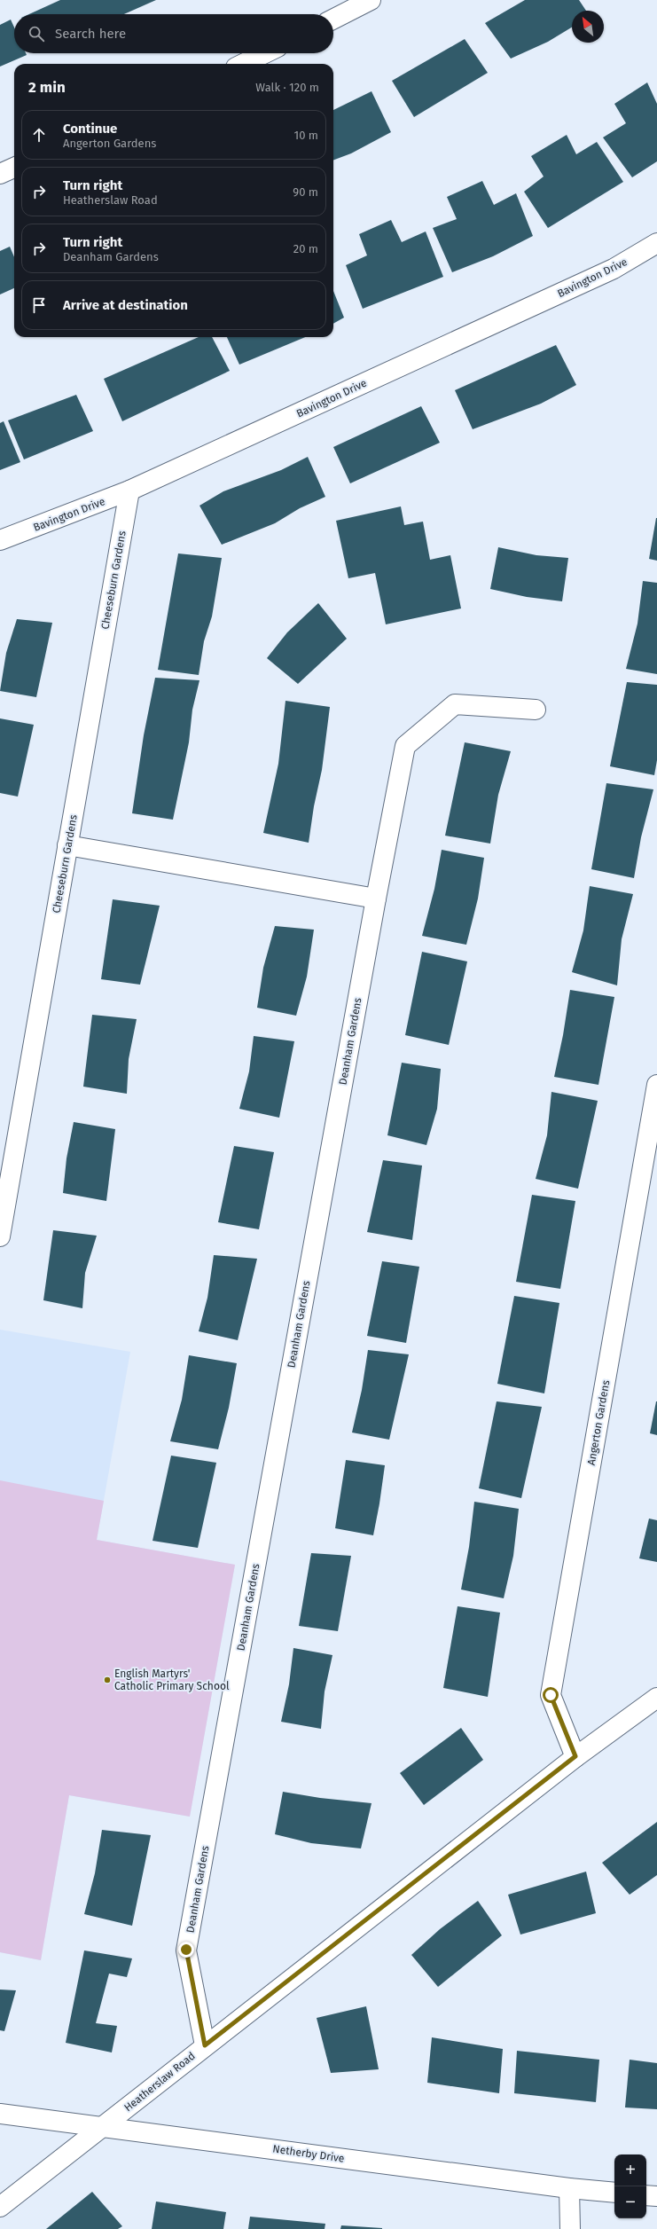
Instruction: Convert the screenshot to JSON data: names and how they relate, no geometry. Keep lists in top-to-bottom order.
{
  "streets": {
    "street": [
      "Bavington Drive",
      "Cheeseburn Gardens",
      "Deanham Gardens",
      "Angerton Gardens",
      "Heatherslaw Road",
      "Netherby Drive"
    ]
  },
  "crossings": [
    ["Bavington Drive", "Cheeseburn Gardens"],
    ["Deanham Gardens", "Heatherslaw Road"],
    ["Angerton Gardens", "Heatherslaw Road"],
    ["Heatherslaw Road", "Netherby Drive"]
  ],
  "places": ["English Martyrs' Catholic Primary School"],
  "north": "top left",
  "page": {
    "search": "Search here",
    "heading": ["2 min", "Walk · 120 m"],
    "list": [
      ["Continue", "Angerton Gardens", "10 m"],
      ["Turn right", "Heatherslaw Road", "90 m"],
      ["Turn right", "Deanham Gardens", "20 m"],
      "Arrive at destination"
    ],
    "map_buttons": ["+", "−"]
  }
}
